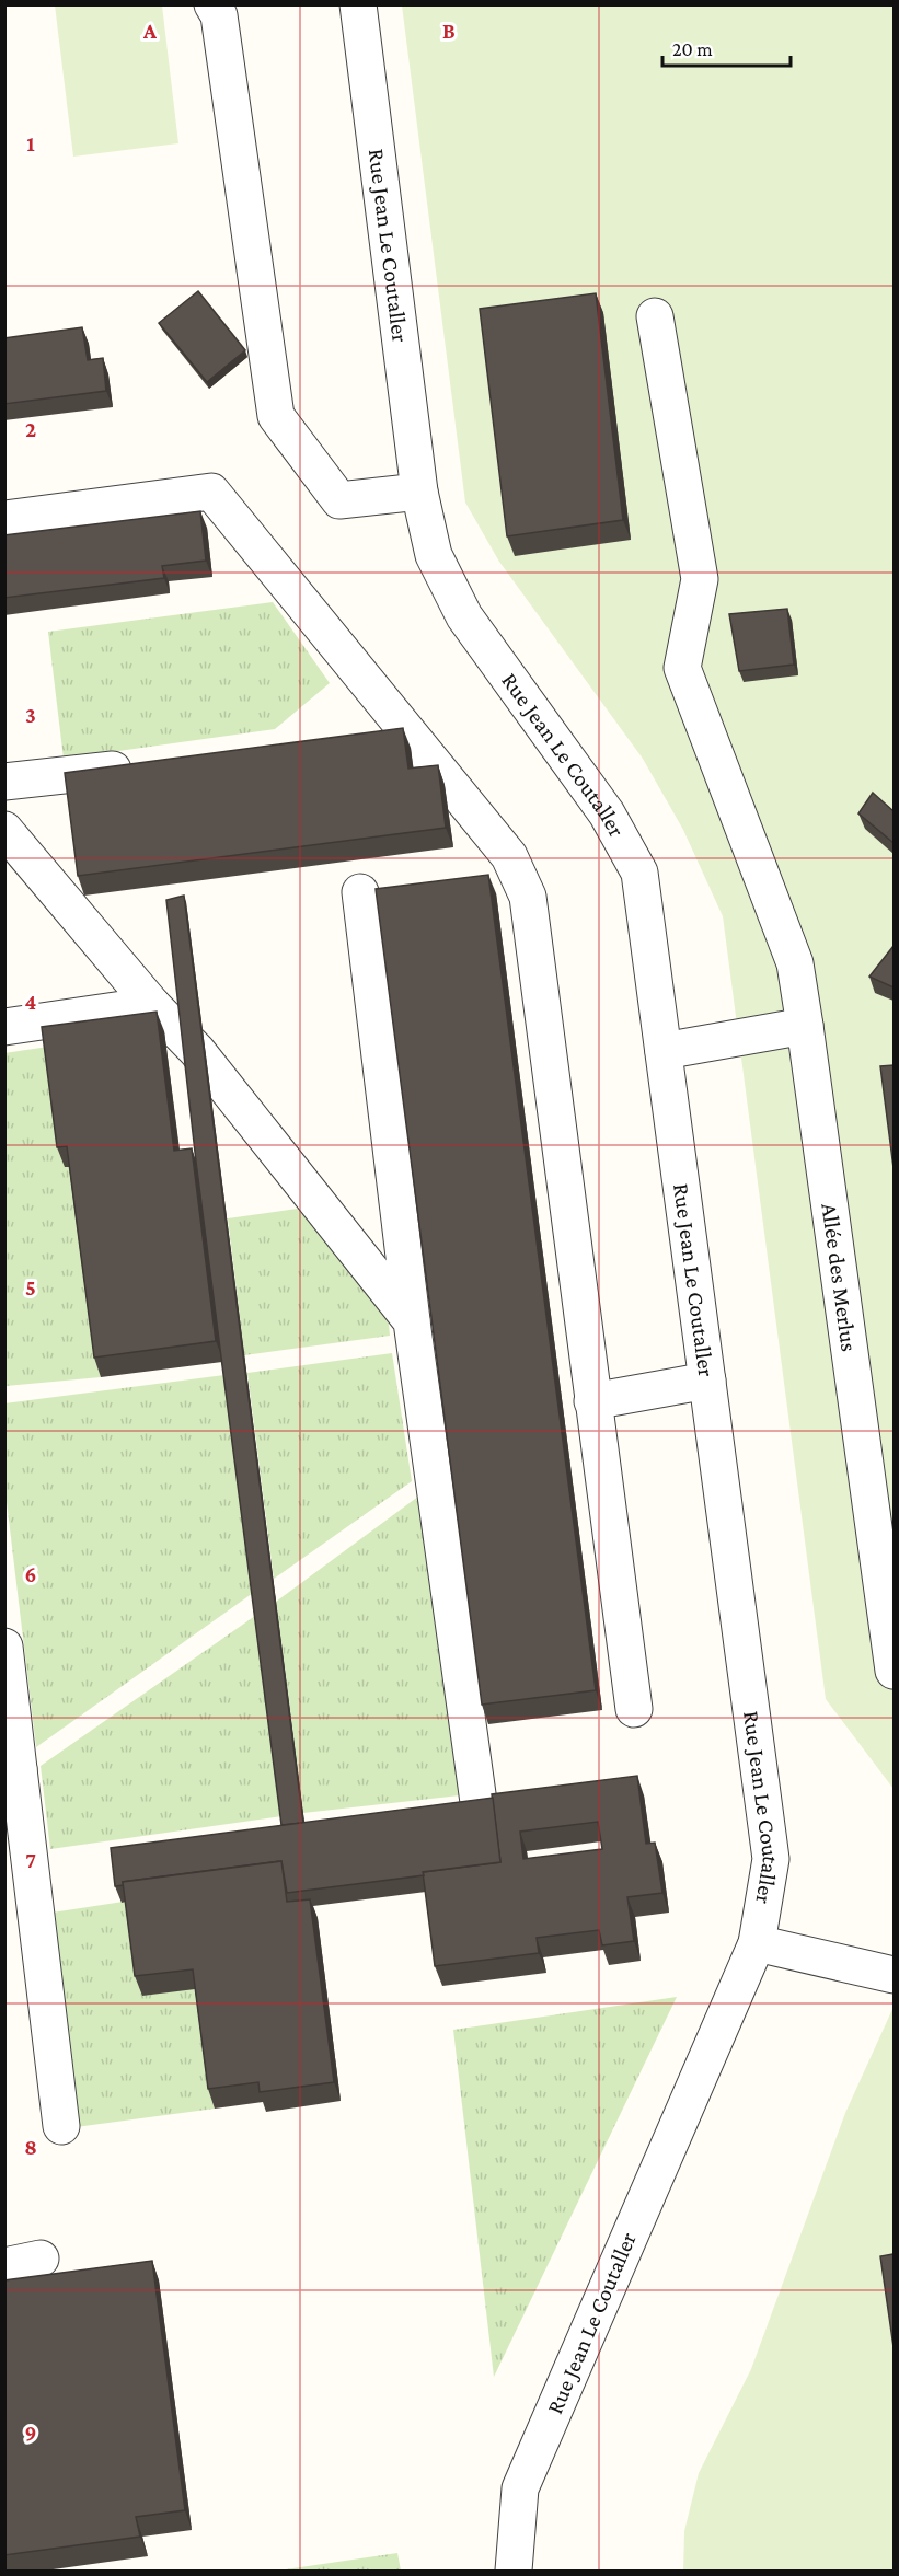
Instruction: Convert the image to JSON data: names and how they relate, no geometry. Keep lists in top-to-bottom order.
{
  "streets": {
    "street": ["Rue Jean Le Coutaller", "Allée des Merlus"]
  },
  "scale_bar": "20 m",
  "grid": {
    "columns": ["A", "B"],
    "rows": [
      "1",
      "2",
      "3",
      "4",
      "5",
      "6",
      "7",
      "8",
      "9"
    ]
  }
}
